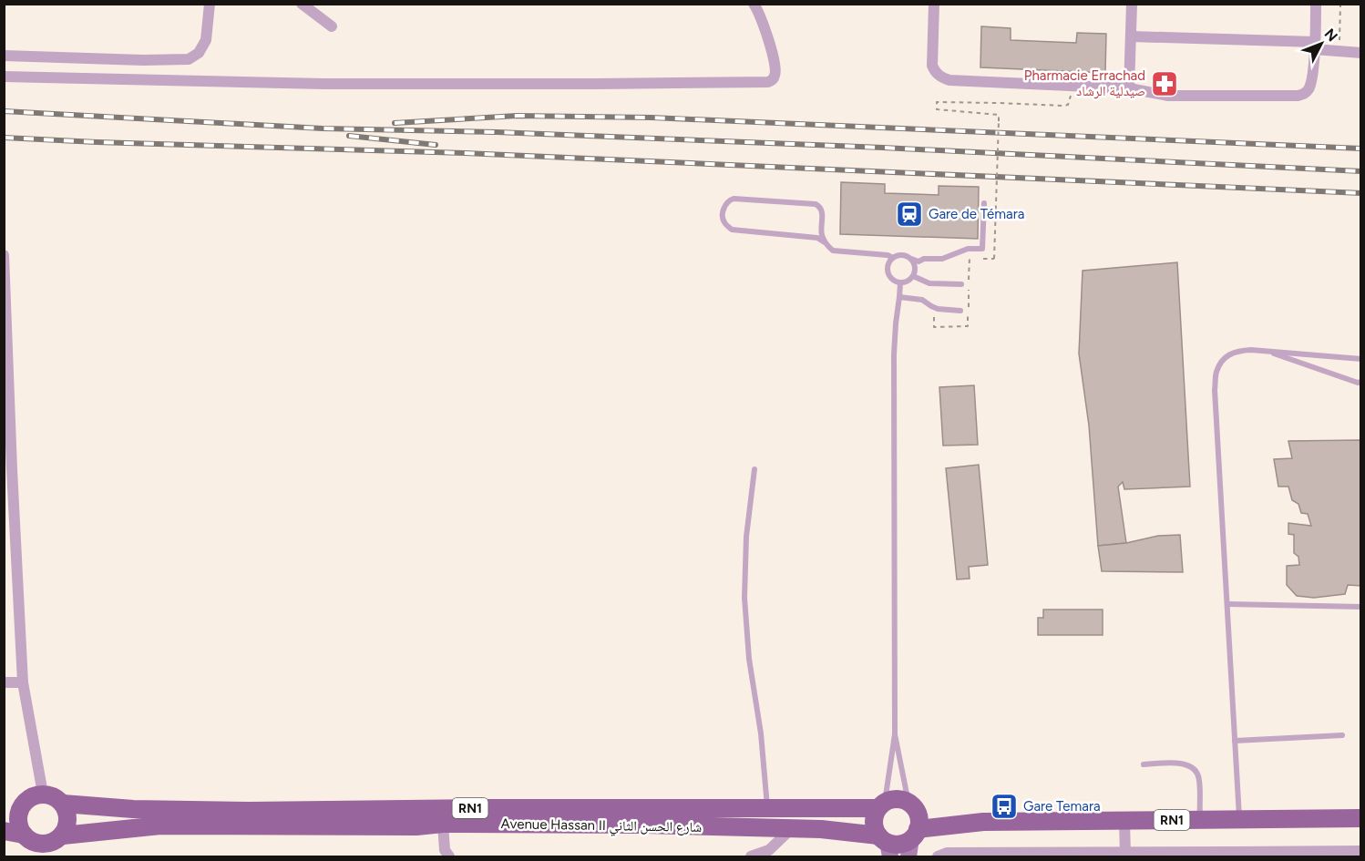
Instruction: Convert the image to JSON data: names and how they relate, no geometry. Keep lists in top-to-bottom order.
{
  "streets": {
    "main road": ["RN1", "Avenue Hassan II شارع الحسن الثاني"]
  },
  "crossings": [
    ["RN1", "Avenue Hassan II شارع الحسن الثاني"]
  ],
  "places": {
    "pharmacy": ["Pharmacie Errachad صيدلية الرشاد"],
    "station": ["Gare de Témara"],
    "bus stop": ["Gare Temara"]
  },
  "north": "top right"
}
